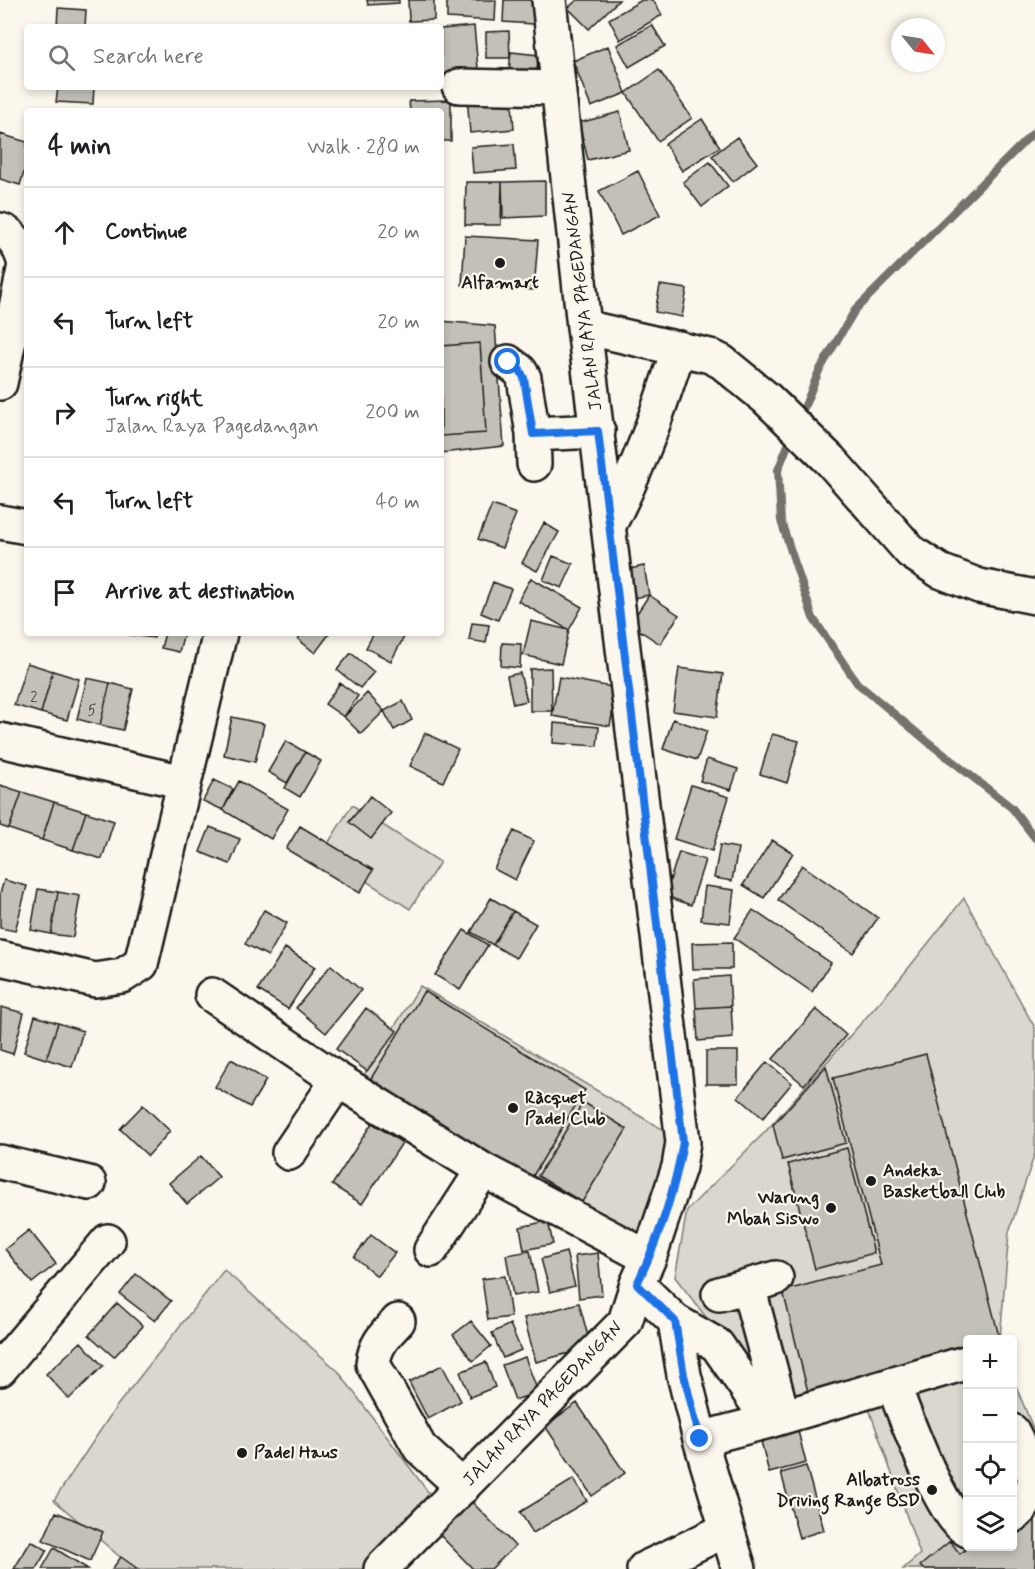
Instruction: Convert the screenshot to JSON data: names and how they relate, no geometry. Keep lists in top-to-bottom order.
{
  "streets": {
    "street": ["JALAN RAYA PAGEDANGAN"]
  },
  "places": [
    "Alfamart",
    "Ràcquet Padel Club",
    "Andeka Basketball Club",
    "Warung Mbah Siswo",
    "Padel Haus",
    "Albatross Driving Range BSD"
  ],
  "house_numbers": ["2", "5"],
  "north": "bottom right",
  "page": {
    "search": "Search here",
    "heading": ["4 min", "Walk · 280 m"],
    "list": [
      ["Continue", "20 m"],
      ["Turn left", "20 m"],
      ["Turn right", "Jalan Raya Pagedangan", "200 m"],
      ["Turn left", "40 m"],
      "Arrive at destination"
    ],
    "map_buttons": ["+", "−"]
  }
}
